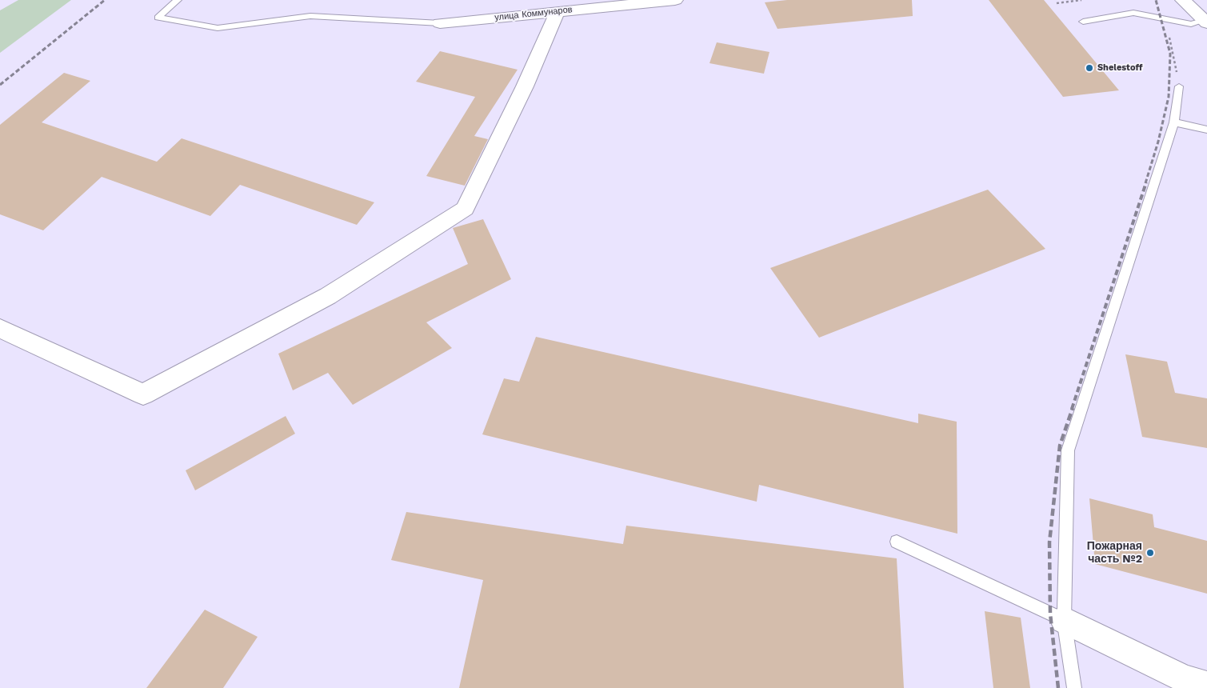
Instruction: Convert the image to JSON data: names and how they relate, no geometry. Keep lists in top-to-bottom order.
{
  "streets": {
    "street": ["улица Коммунаров"]
  },
  "places": ["Shelestoff", "Пожарная часть №2"]
}
